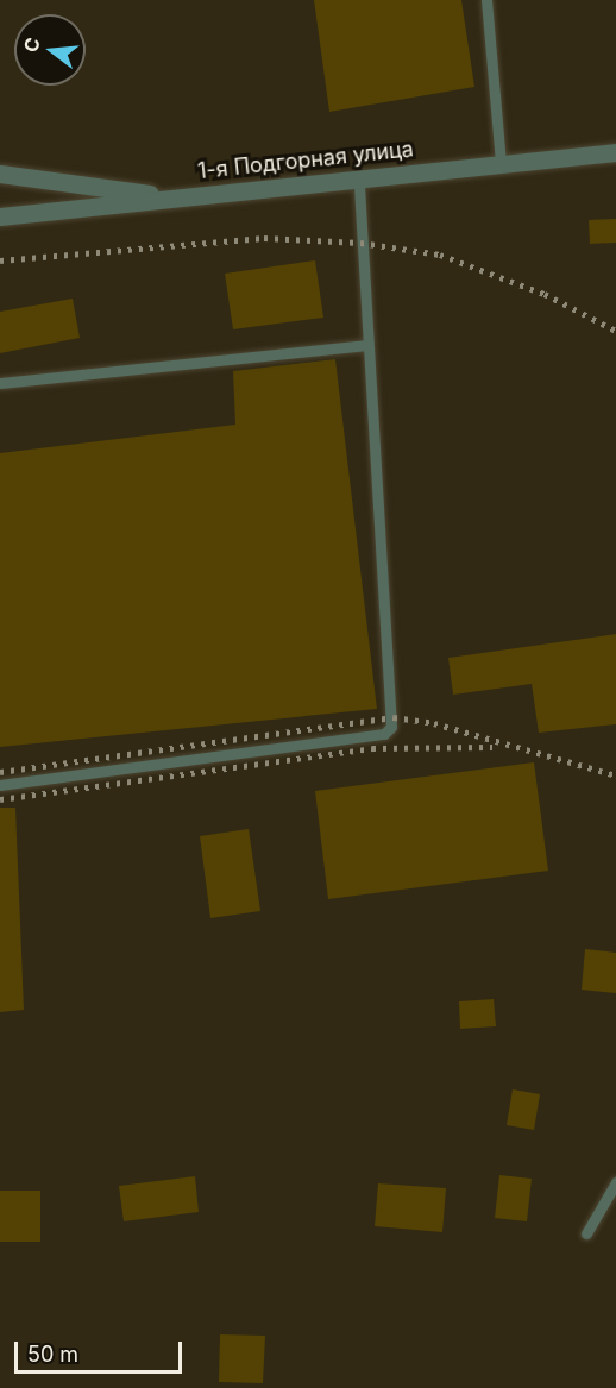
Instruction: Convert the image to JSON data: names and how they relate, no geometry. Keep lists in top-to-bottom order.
{
  "streets": {
    "street": ["1-я Подгорная улица"]
  },
  "scale_bar": "50 m",
  "north": "left"
}
